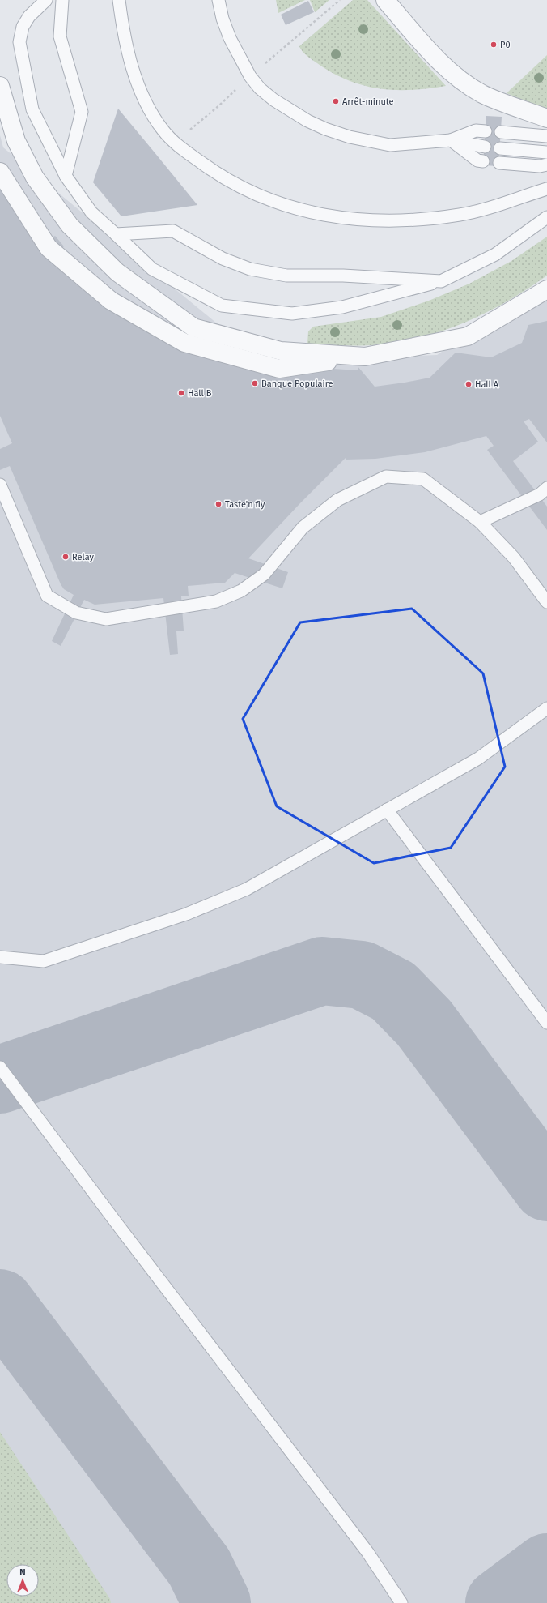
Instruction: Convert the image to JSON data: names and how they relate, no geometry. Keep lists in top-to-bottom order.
{
  "places": [
    "P0",
    "Arrêt-minute",
    "Banque Populaire",
    "Hall A",
    "Hall B",
    "Taste'n fly",
    "Relay"
  ],
  "north": "top"
}
